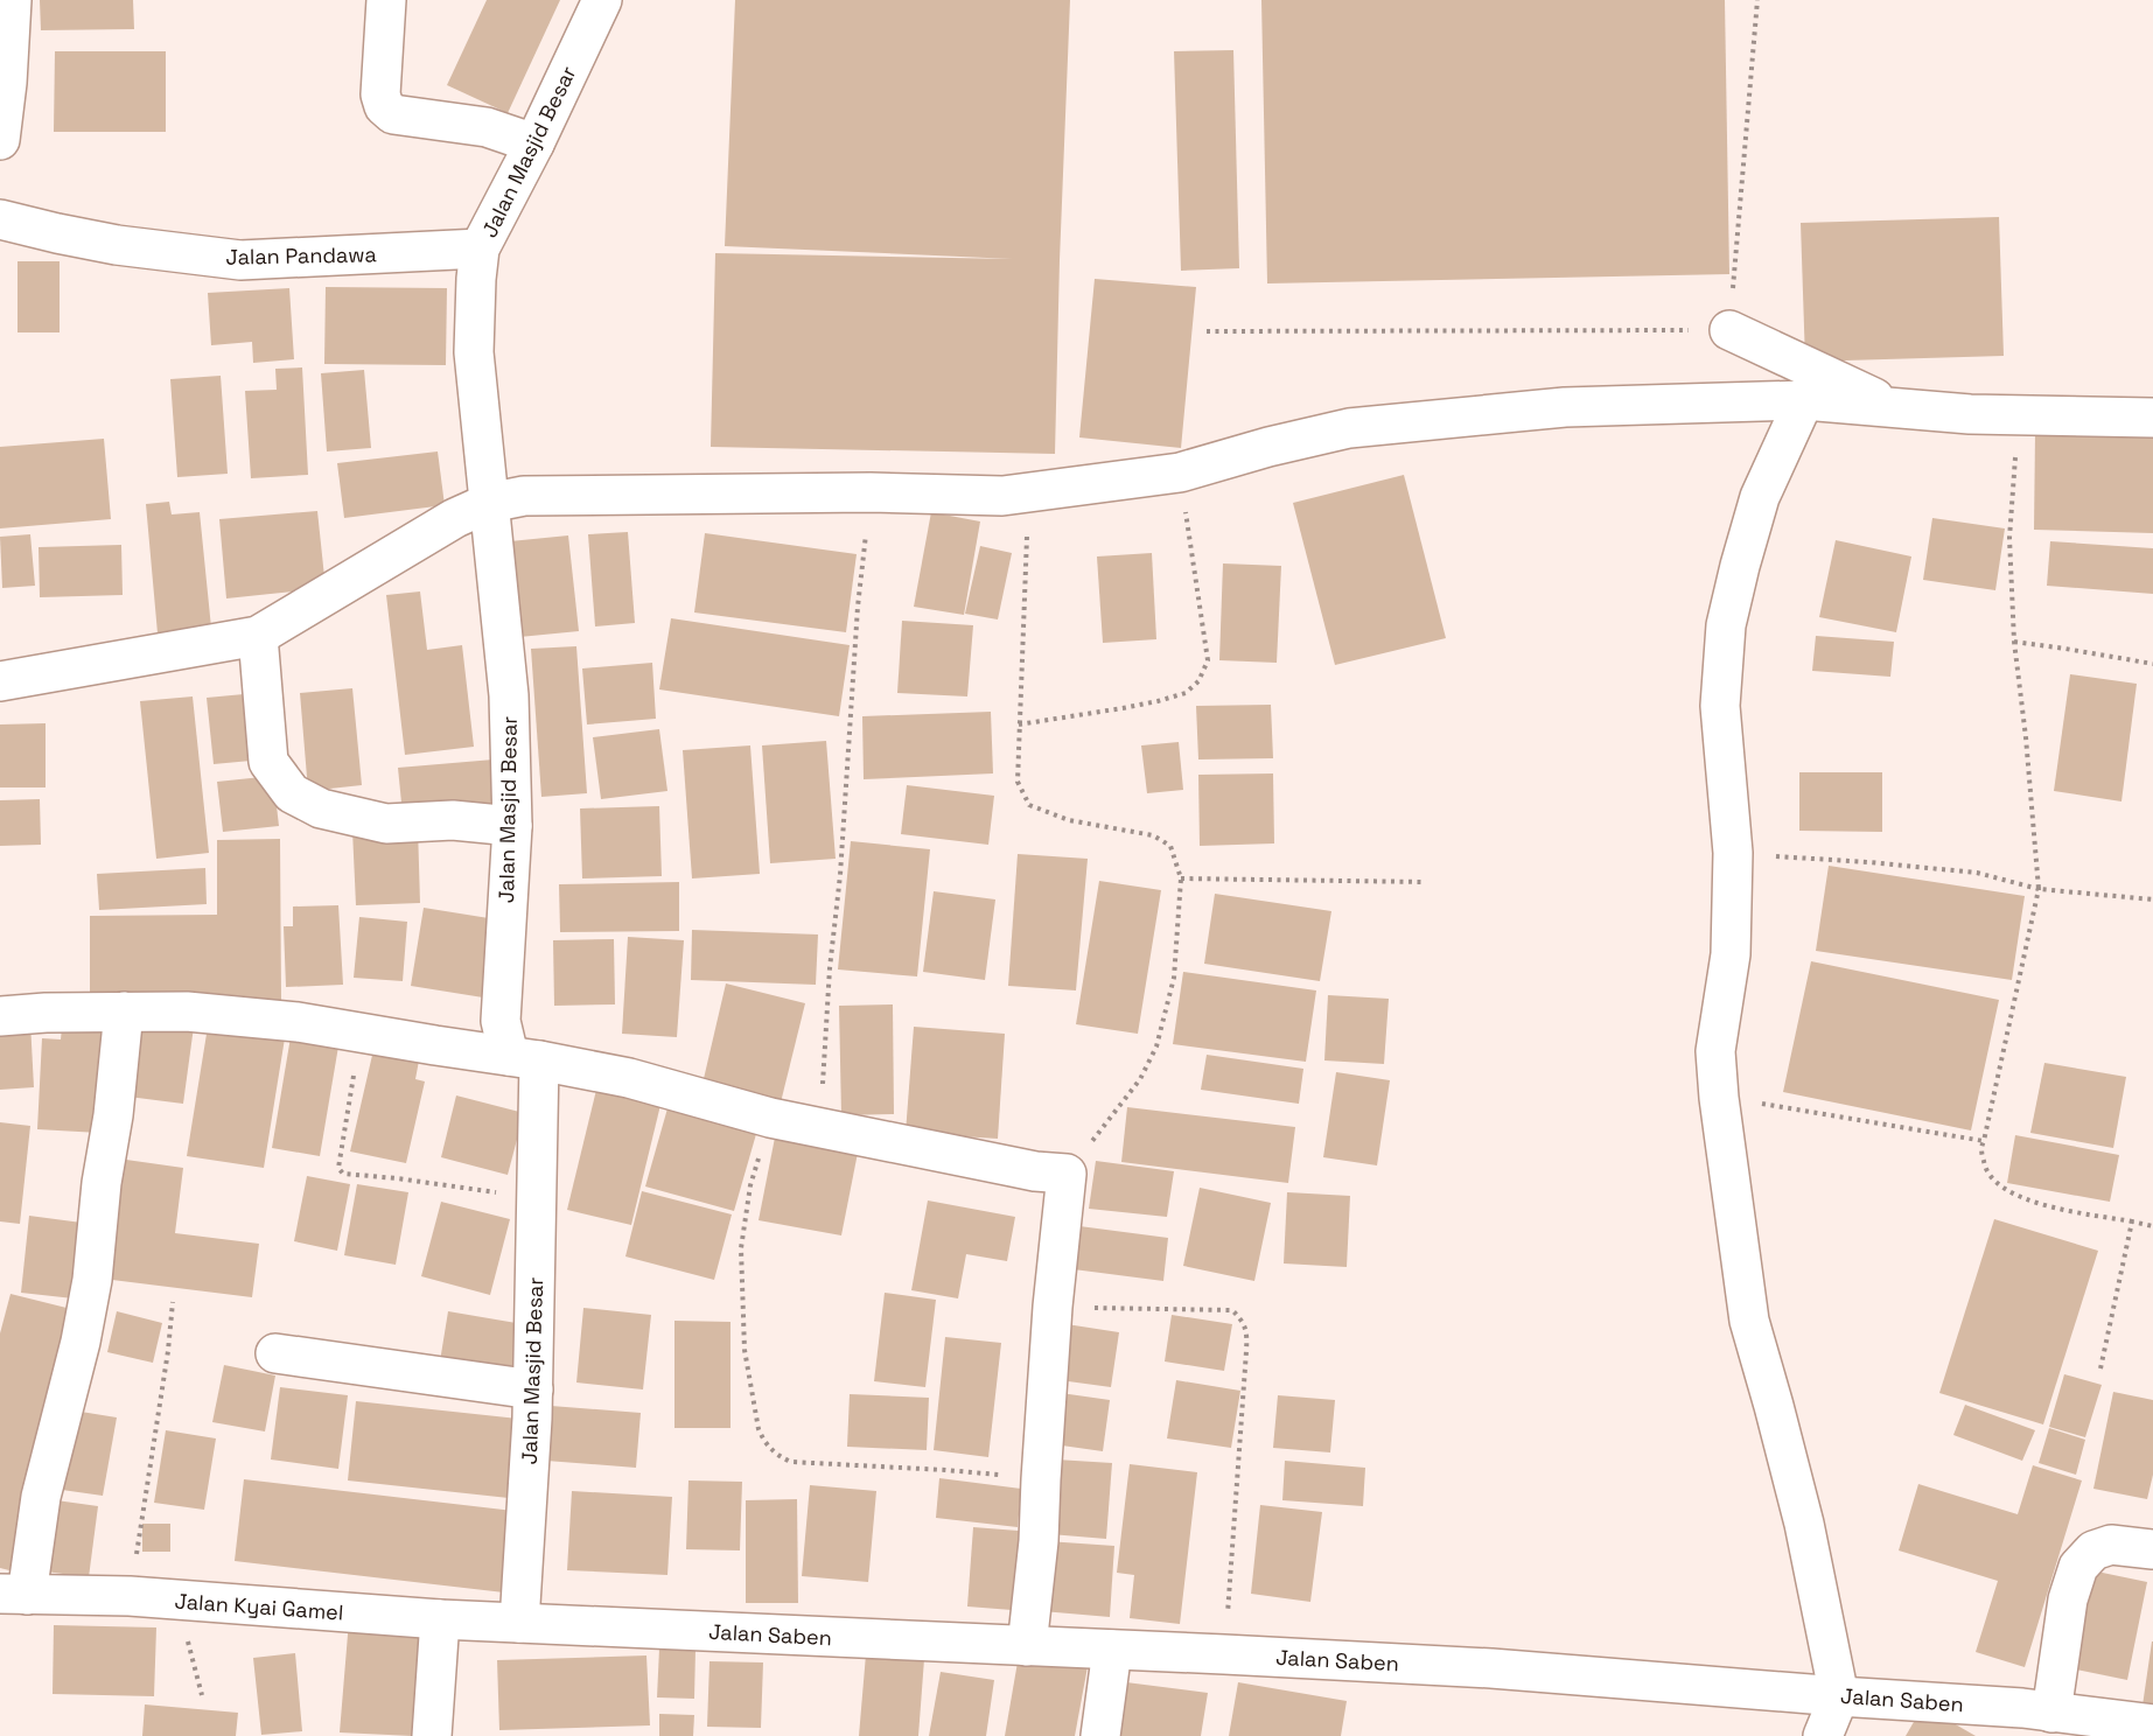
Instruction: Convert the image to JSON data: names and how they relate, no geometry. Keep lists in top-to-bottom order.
{
  "streets": {
    "street": [
      "Jalan Masjid Besar",
      "Jalan Pandawa",
      "Jalan Kyai Gamel",
      "Jalan Saben"
    ]
  },
  "crossings": [
    ["Jalan Masjid Besar", "Jalan Pandawa"],
    ["Jalan Masjid Besar", "Jalan Kyai Gamel"],
    ["Jalan Masjid Besar", "Jalan Saben"],
    ["Jalan Kyai Gamel", "Jalan Saben"]
  ]
}
